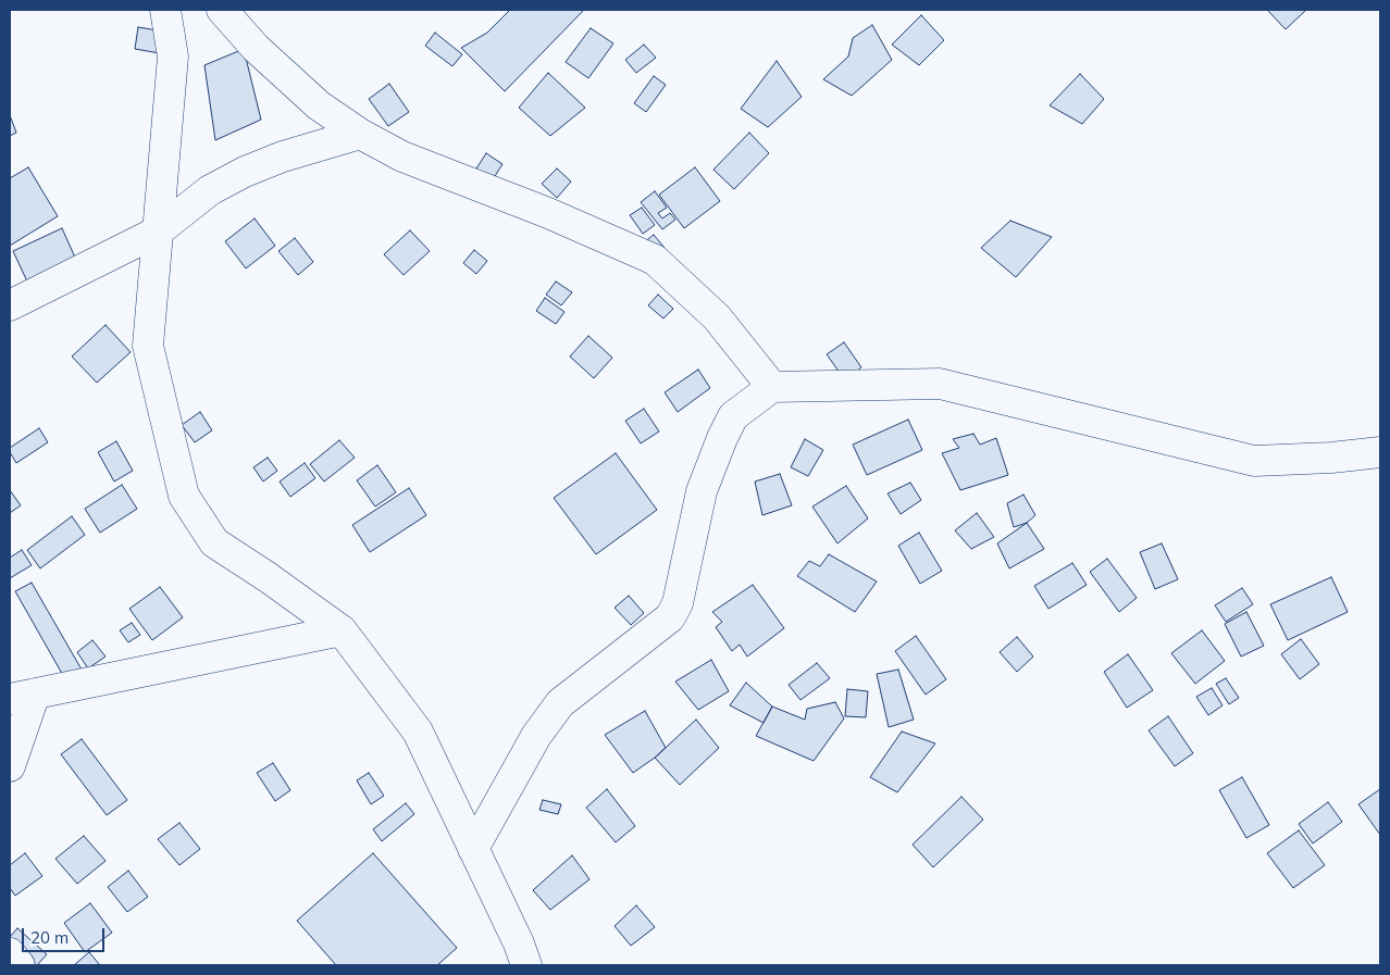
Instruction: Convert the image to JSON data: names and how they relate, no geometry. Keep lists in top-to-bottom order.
{
  "scale_bar": "20 m"
}
